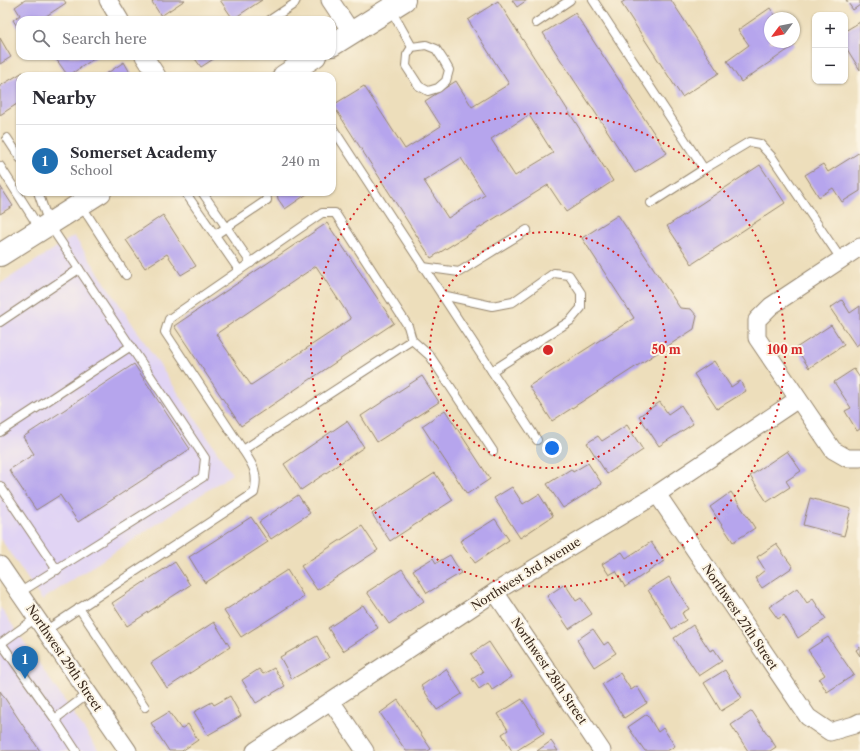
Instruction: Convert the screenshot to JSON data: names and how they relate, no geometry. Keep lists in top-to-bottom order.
{
  "streets": {
    "street": [
      "Northwest 3rd Avenue",
      "Northwest 27th Street",
      "Northwest 29th Street",
      "Northwest 28th Street"
    ]
  },
  "crossings": [
    ["Northwest 3rd Avenue", "Northwest 27th Street"],
    ["Northwest 3rd Avenue", "Northwest 28th Street"]
  ],
  "north": "bottom left",
  "page": {
    "map_buttons": ["+", "−"],
    "search": "Search here",
    "heading": "Nearby",
    "list": [
      {
        "mark": "1",
        "name": "Somerset Academy",
        "note": "School",
        "value": "240 m"
      }
    ],
    "pins": "1"
  },
  "rings": ["50 m", "100 m"]
}
